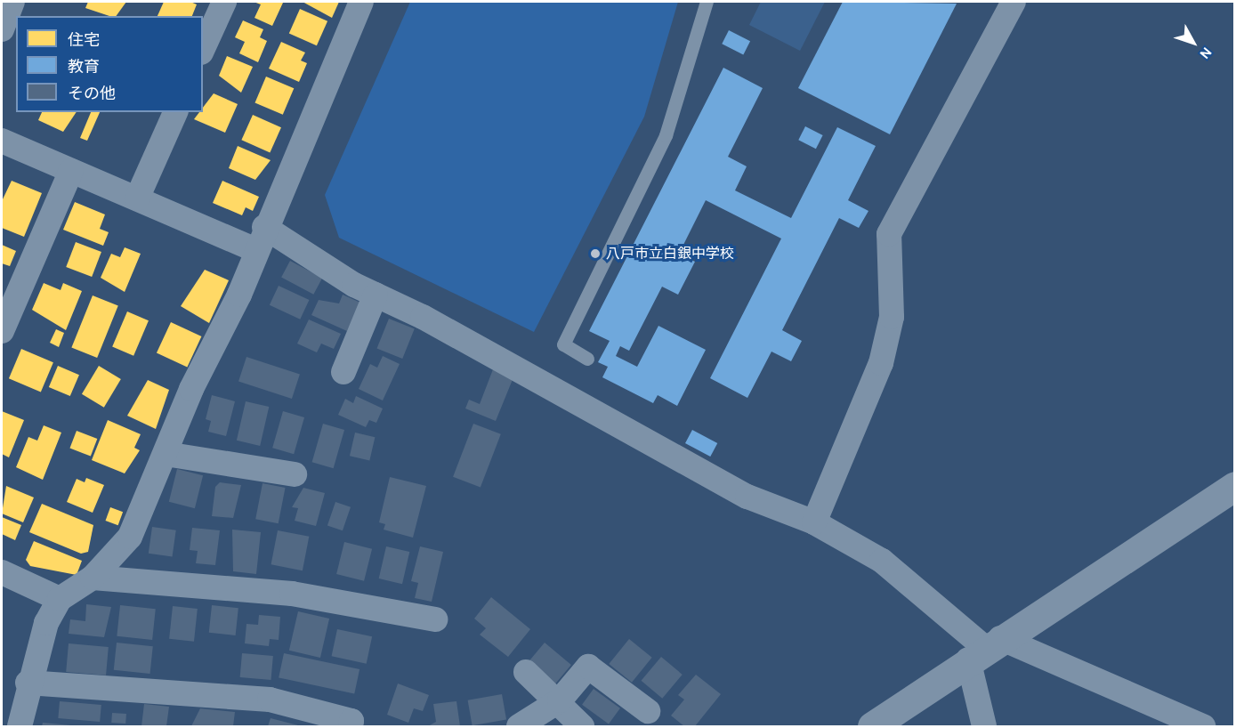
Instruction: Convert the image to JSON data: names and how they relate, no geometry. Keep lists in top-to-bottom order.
{
  "places": ["八戸市立白銀中学校"],
  "legend": ["住宅", "教育", "その他"],
  "north": "bottom right"
}
